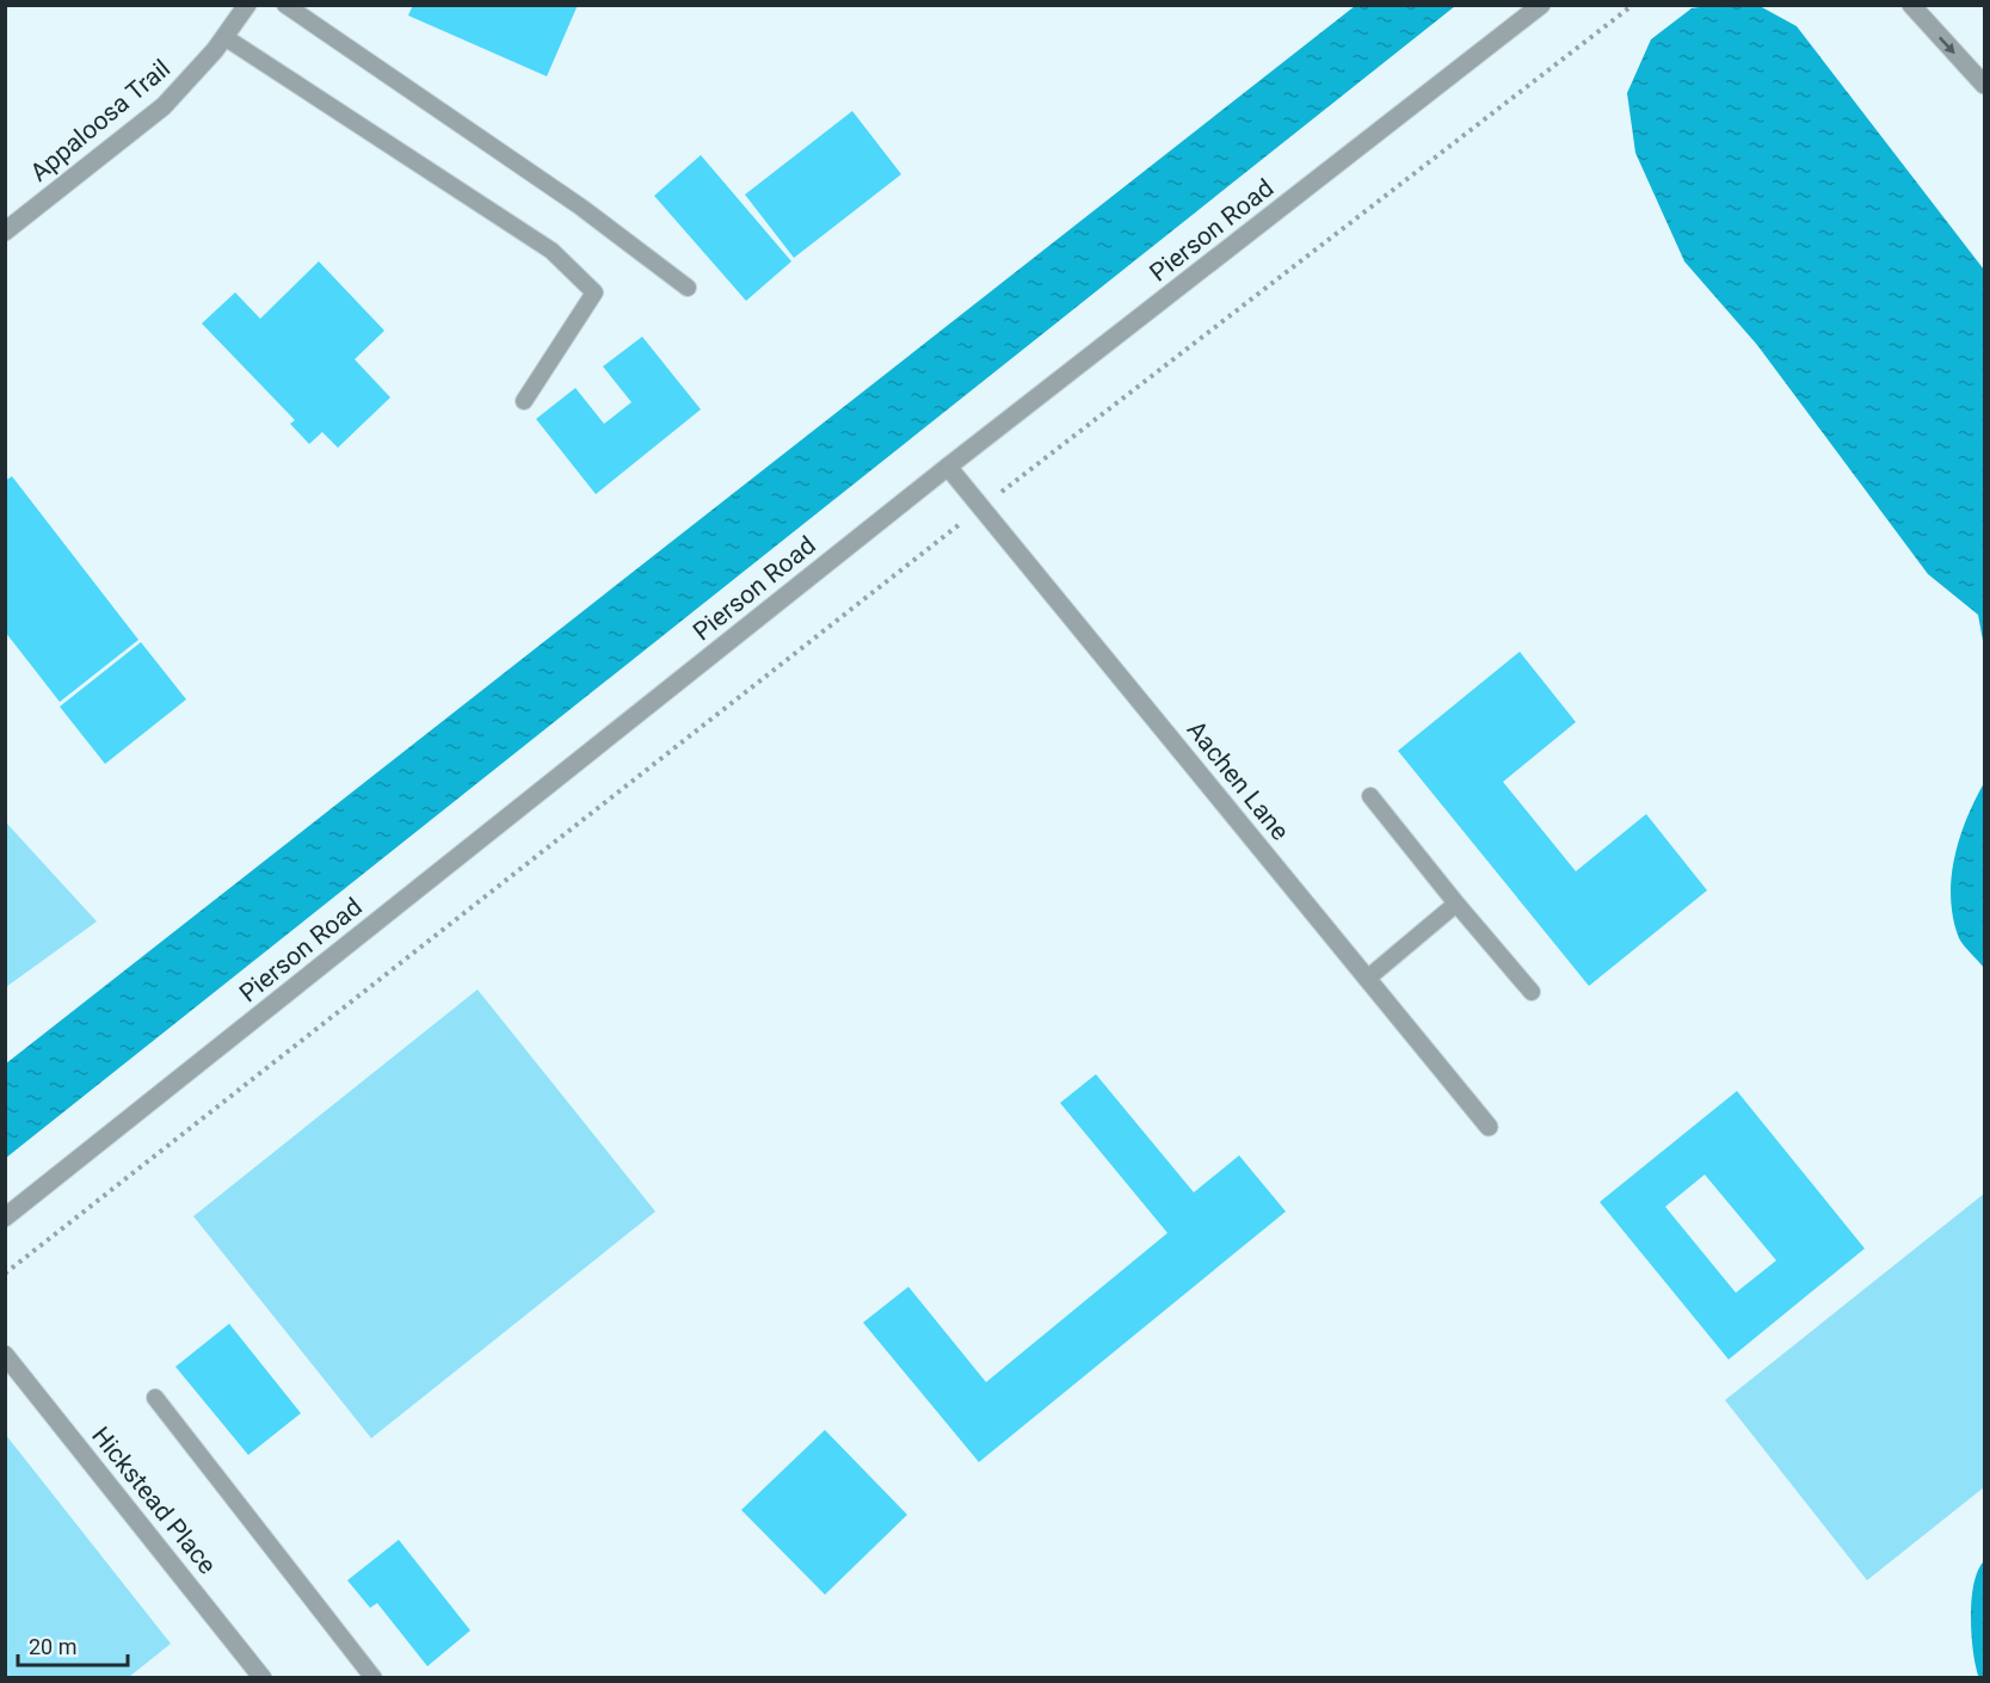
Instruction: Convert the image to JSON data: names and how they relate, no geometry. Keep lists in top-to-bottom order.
{
  "streets": {
    "street": [
      "Appaloosa Trail",
      "Pierson Road",
      "Aachen Lane",
      "Hickstead Place"
    ]
  },
  "crossings": [
    ["Pierson Road", "Aachen Lane"]
  ],
  "scale_bar": "20 m"
}
